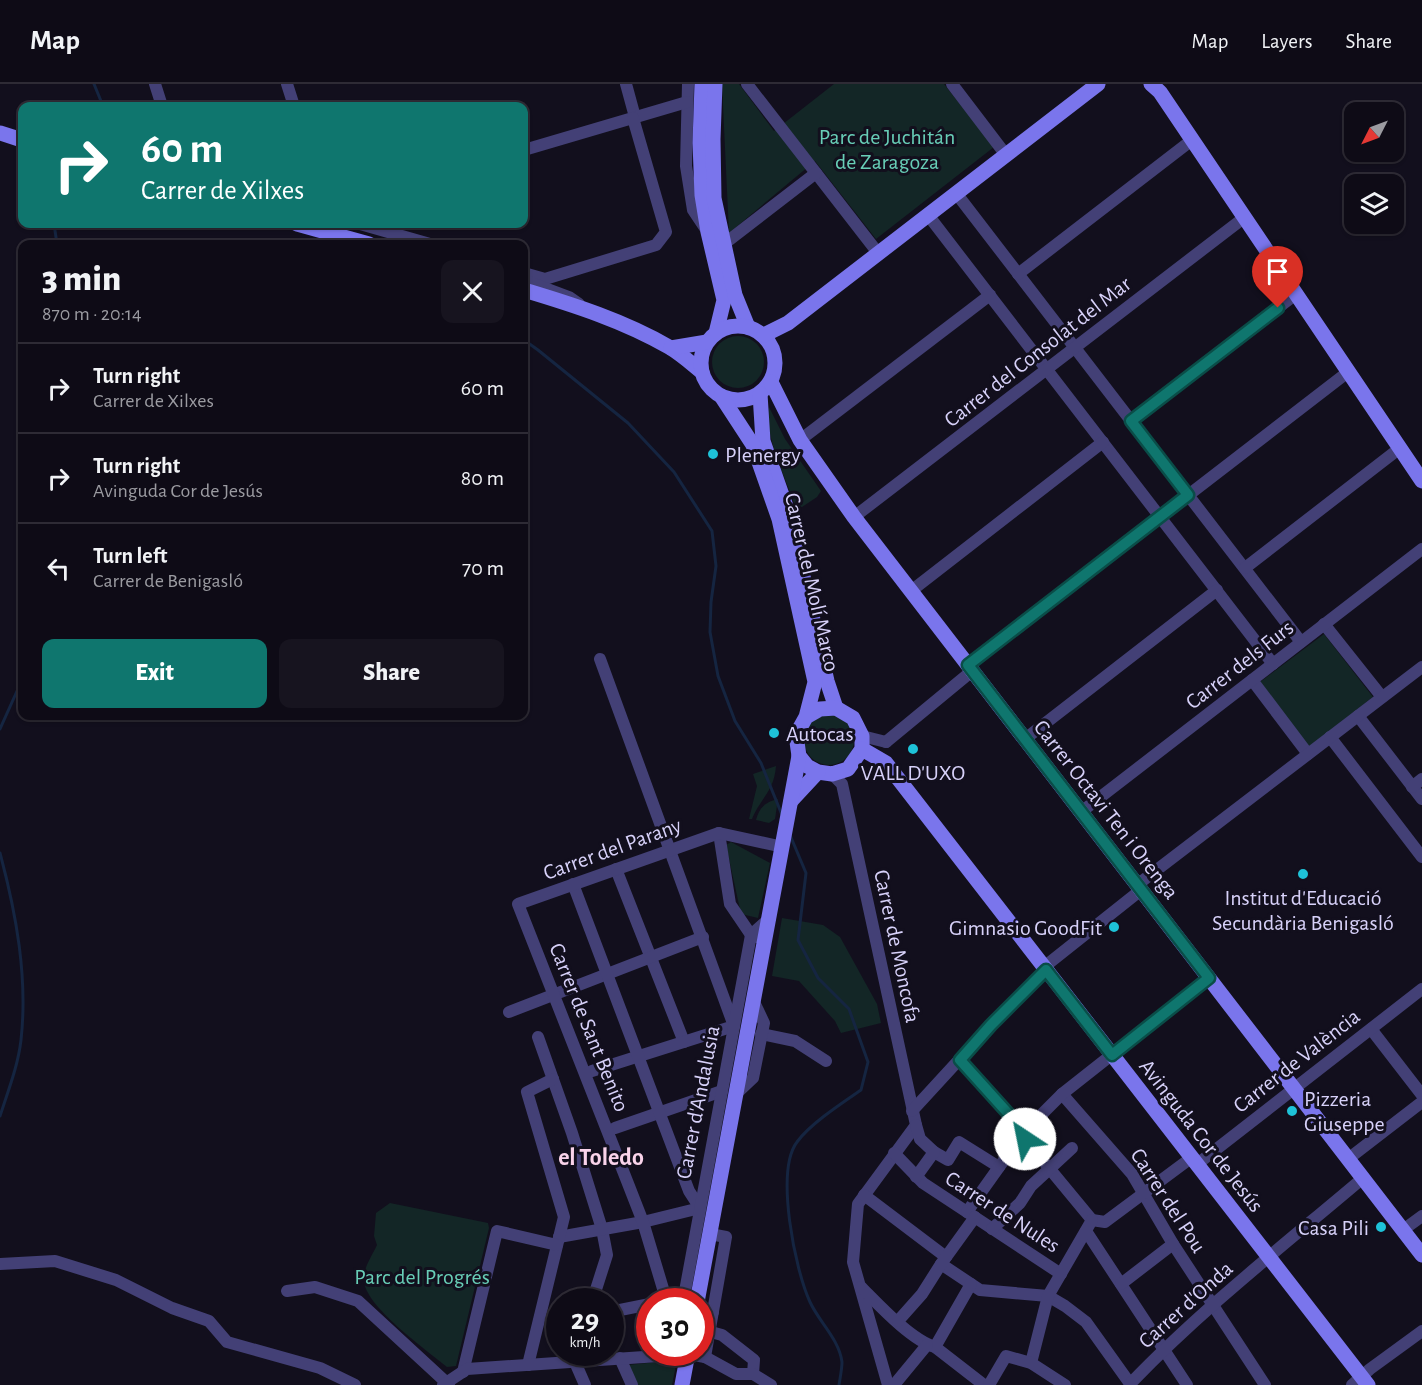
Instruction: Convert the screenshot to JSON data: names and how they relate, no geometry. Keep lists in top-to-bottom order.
{
  "streets": {
    "street": [
      "Carrer del Consolat del Mar",
      "Carrer del Molí Marco",
      "Carrer dels Furs",
      "Carrer Octavi Ten i Orenga",
      "Carrer del Parany",
      "Carrer de Moncofa",
      "Carrer de Sant Benito",
      "Carrer de València",
      "Carrer d'Andalusia",
      "Avinguda Cor de Jesús",
      "Carrer del Pou",
      "Carrer de Nules",
      "Carrer d'Onda"
    ]
  },
  "crossings": [
    ["Carrer del Consolat del Mar", "Carrer Octavi Ten i Orenga"],
    ["Carrer del Molí Marco", "Carrer Octavi Ten i Orenga"],
    ["Carrer del Molí Marco", "Carrer de Moncofa"],
    ["Carrer del Molí Marco", "Carrer d'Andalusia"],
    ["Carrer del Molí Marco", "Avinguda Cor de Jesús"],
    ["Carrer dels Furs", "Carrer Octavi Ten i Orenga"],
    ["Carrer Octavi Ten i Orenga", "Carrer de València"],
    ["Carrer Octavi Ten i Orenga", "Carrer d'Onda"],
    ["Carrer del Parany", "Carrer de Sant Benito"],
    ["Carrer de Moncofa", "Carrer d'Andalusia"],
    ["Carrer de Moncofa", "Avinguda Cor de Jesús"],
    ["Carrer de València", "Avinguda Cor de Jesús"],
    ["Carrer de València", "Carrer del Pou"],
    ["Carrer d'Andalusia", "Avinguda Cor de Jesús"],
    ["Avinguda Cor de Jesús", "Carrer d'Onda"],
    ["Carrer del Pou", "Carrer d'Onda"]
  ],
  "districts": ["el Toledo"],
  "parks": ["Parc de Juchitán de Zaragoza", "Parc del Progrés"],
  "places": [
    "Plenergy",
    "Autocas",
    "VALL D'UXO",
    "Institut d'Educació Secundària Benigasló",
    "Gimnasio GoodFit",
    "Pizzeria Giuseppe",
    "Casa Pili"
  ],
  "north": "bottom left",
  "page": {
    "header": "Map",
    "nav": ["Map", "Layers", "Share"],
    "turn": ["60 m", "Carrer de Xilxes"],
    "heading": ["3 min", "870 m · 20:14"],
    "list": [
      {
        "name": "Turn right",
        "note": "Carrer de Xilxes",
        "value": "60 m"
      },
      {
        "name": "Turn right",
        "note": "Avinguda Cor de Jesús",
        "value": "80 m"
      },
      {
        "name": "Turn left",
        "note": "Carrer de Benigasló",
        "value": "70 m"
      }
    ],
    "buttons": ["Exit", "Share"],
    "speed": "29 km/h",
    "limit": "30"
  }
}
